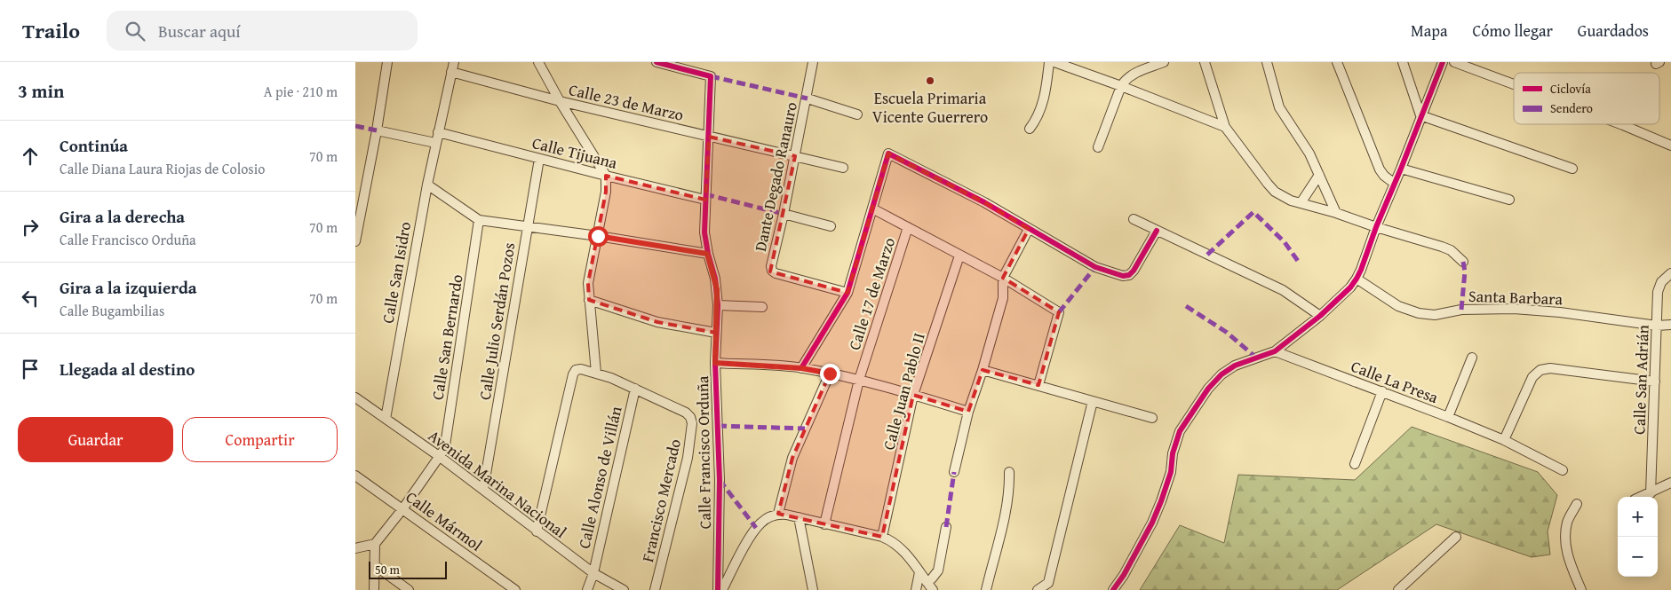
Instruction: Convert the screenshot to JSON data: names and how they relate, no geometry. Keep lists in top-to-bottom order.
{
  "streets": {
    "street": [
      "Calle 23 de Marzo",
      "Calle Tijuana",
      "Dante Degado Ranauro",
      "Calle San Isidro",
      "Calle 17 de Marzo",
      "Santa Barbara",
      "Calle Julio Serdán Pozos",
      "Calle San Bernardo",
      "Calle San Adrián",
      "Calle La Presa",
      "Calle Juan Pablo II",
      "Calle Francisco Orduña",
      "Calle Alonso de Villán",
      "Avenida Marina Nacional",
      "Francisco Mercado",
      "Calle Mármol"
    ]
  },
  "crossings": [
    ["Calle 23 de Marzo", "Dante Degado Ranauro"],
    ["Calle 23 de Marzo", "Calle San Isidro"],
    ["Calle 23 de Marzo", "Calle Francisco Orduña"],
    ["Calle Tijuana", "Calle San Isidro"],
    ["Calle Tijuana", "Calle Julio Serdán Pozos"],
    ["Calle Tijuana", "Calle Francisco Orduña"],
    ["Calle San Isidro", "Avenida Marina Nacional"],
    ["Santa Barbara", "Calle San Adrián"],
    ["Calle Julio Serdán Pozos", "Avenida Marina Nacional"],
    ["Calle San Bernardo", "Avenida Marina Nacional"],
    ["Calle San Bernardo", "Calle Mármol"],
    ["Calle Alonso de Villán", "Avenida Marina Nacional"],
    ["Calle Alonso de Villán", "Francisco Mercado"]
  ],
  "places": ["Escuela Primaria Vicente Guerrero"],
  "legend": ["Ciclovía", "Sendero"],
  "scale_bar": "50 m",
  "page": {
    "header": "Trailo",
    "search": "Buscar aquí",
    "nav": ["Mapa", "Cómo llegar", "Guardados"],
    "heading": ["3 min", "A pie · 210 m"],
    "list": [
      ["Continúa", "Calle Diana Laura Riojas de Colosio", "70 m"],
      ["Gira a la derecha", "Calle Francisco Orduña", "70 m"],
      ["Gira a la izquierda", "Calle Bugambilias", "70 m"],
      "Llegada al destino"
    ],
    "buttons": ["Guardar", "Compartir"],
    "map_buttons": ["+", "−"],
    "scale": "50 m"
  }
}
